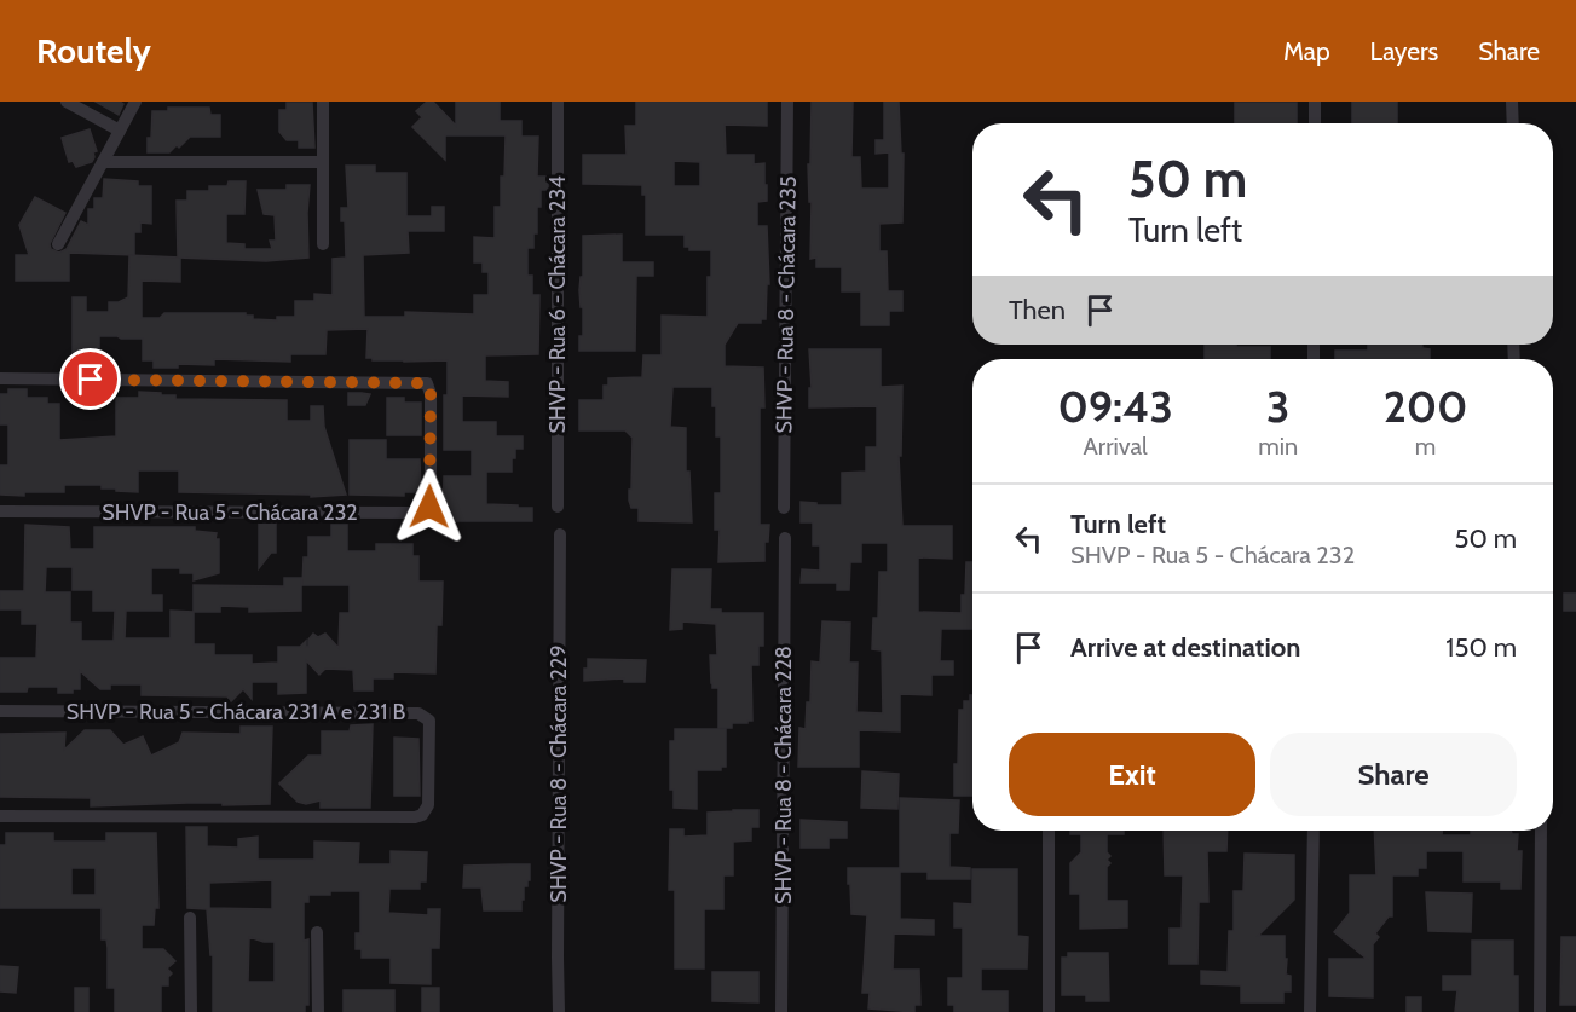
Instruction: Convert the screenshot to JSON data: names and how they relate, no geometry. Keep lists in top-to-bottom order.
{
  "streets": {
    "street": [
      "SHVP - Rua 6 - Chácara 234",
      "SHVP - Rua 8 - Chácara 235",
      "SHVP - Rua 5 - Chácara 232",
      "SHVP - Rua 5 - Chácara 231 A e 231 B",
      "SHVP - Rua 8 - Chácara 229",
      "SHVP - Rua 8 - Chácara 228"
    ]
  },
  "page": {
    "header": "Routely",
    "nav": ["Map", "Layers", "Share"],
    "turn": ["50 m", "Turn left"],
    "then": "Then",
    "eta": [
      "09:43",
      "Arrival",
      "3",
      "min",
      "200",
      "m"
    ],
    "list": [
      {
        "name": "Turn left",
        "note": "SHVP - Rua 5 - Chácara 232",
        "value": "50 m"
      },
      {
        "name": "Arrive at destination",
        "value": "150 m"
      }
    ],
    "buttons": ["Exit", "Share"]
  }
}
